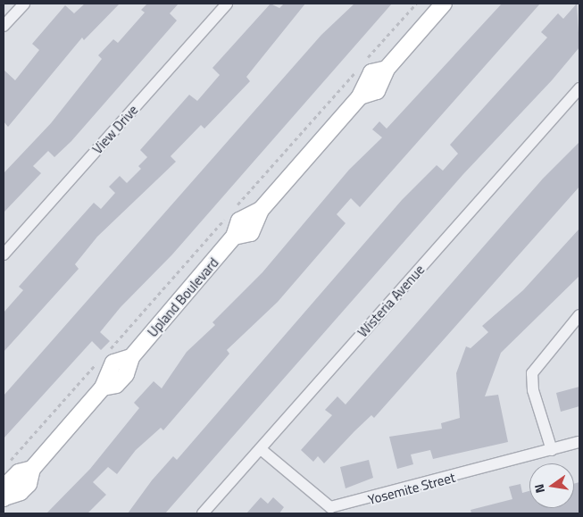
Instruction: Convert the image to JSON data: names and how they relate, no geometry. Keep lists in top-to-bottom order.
{
  "streets": {
    "street": [
      "View Drive",
      "Upland Boulevard",
      "Wisteria Avenue",
      "Yosemite Street"
    ]
  },
  "crossings": [
    ["Wisteria Avenue", "Yosemite Street"]
  ],
  "north": "left"
}
